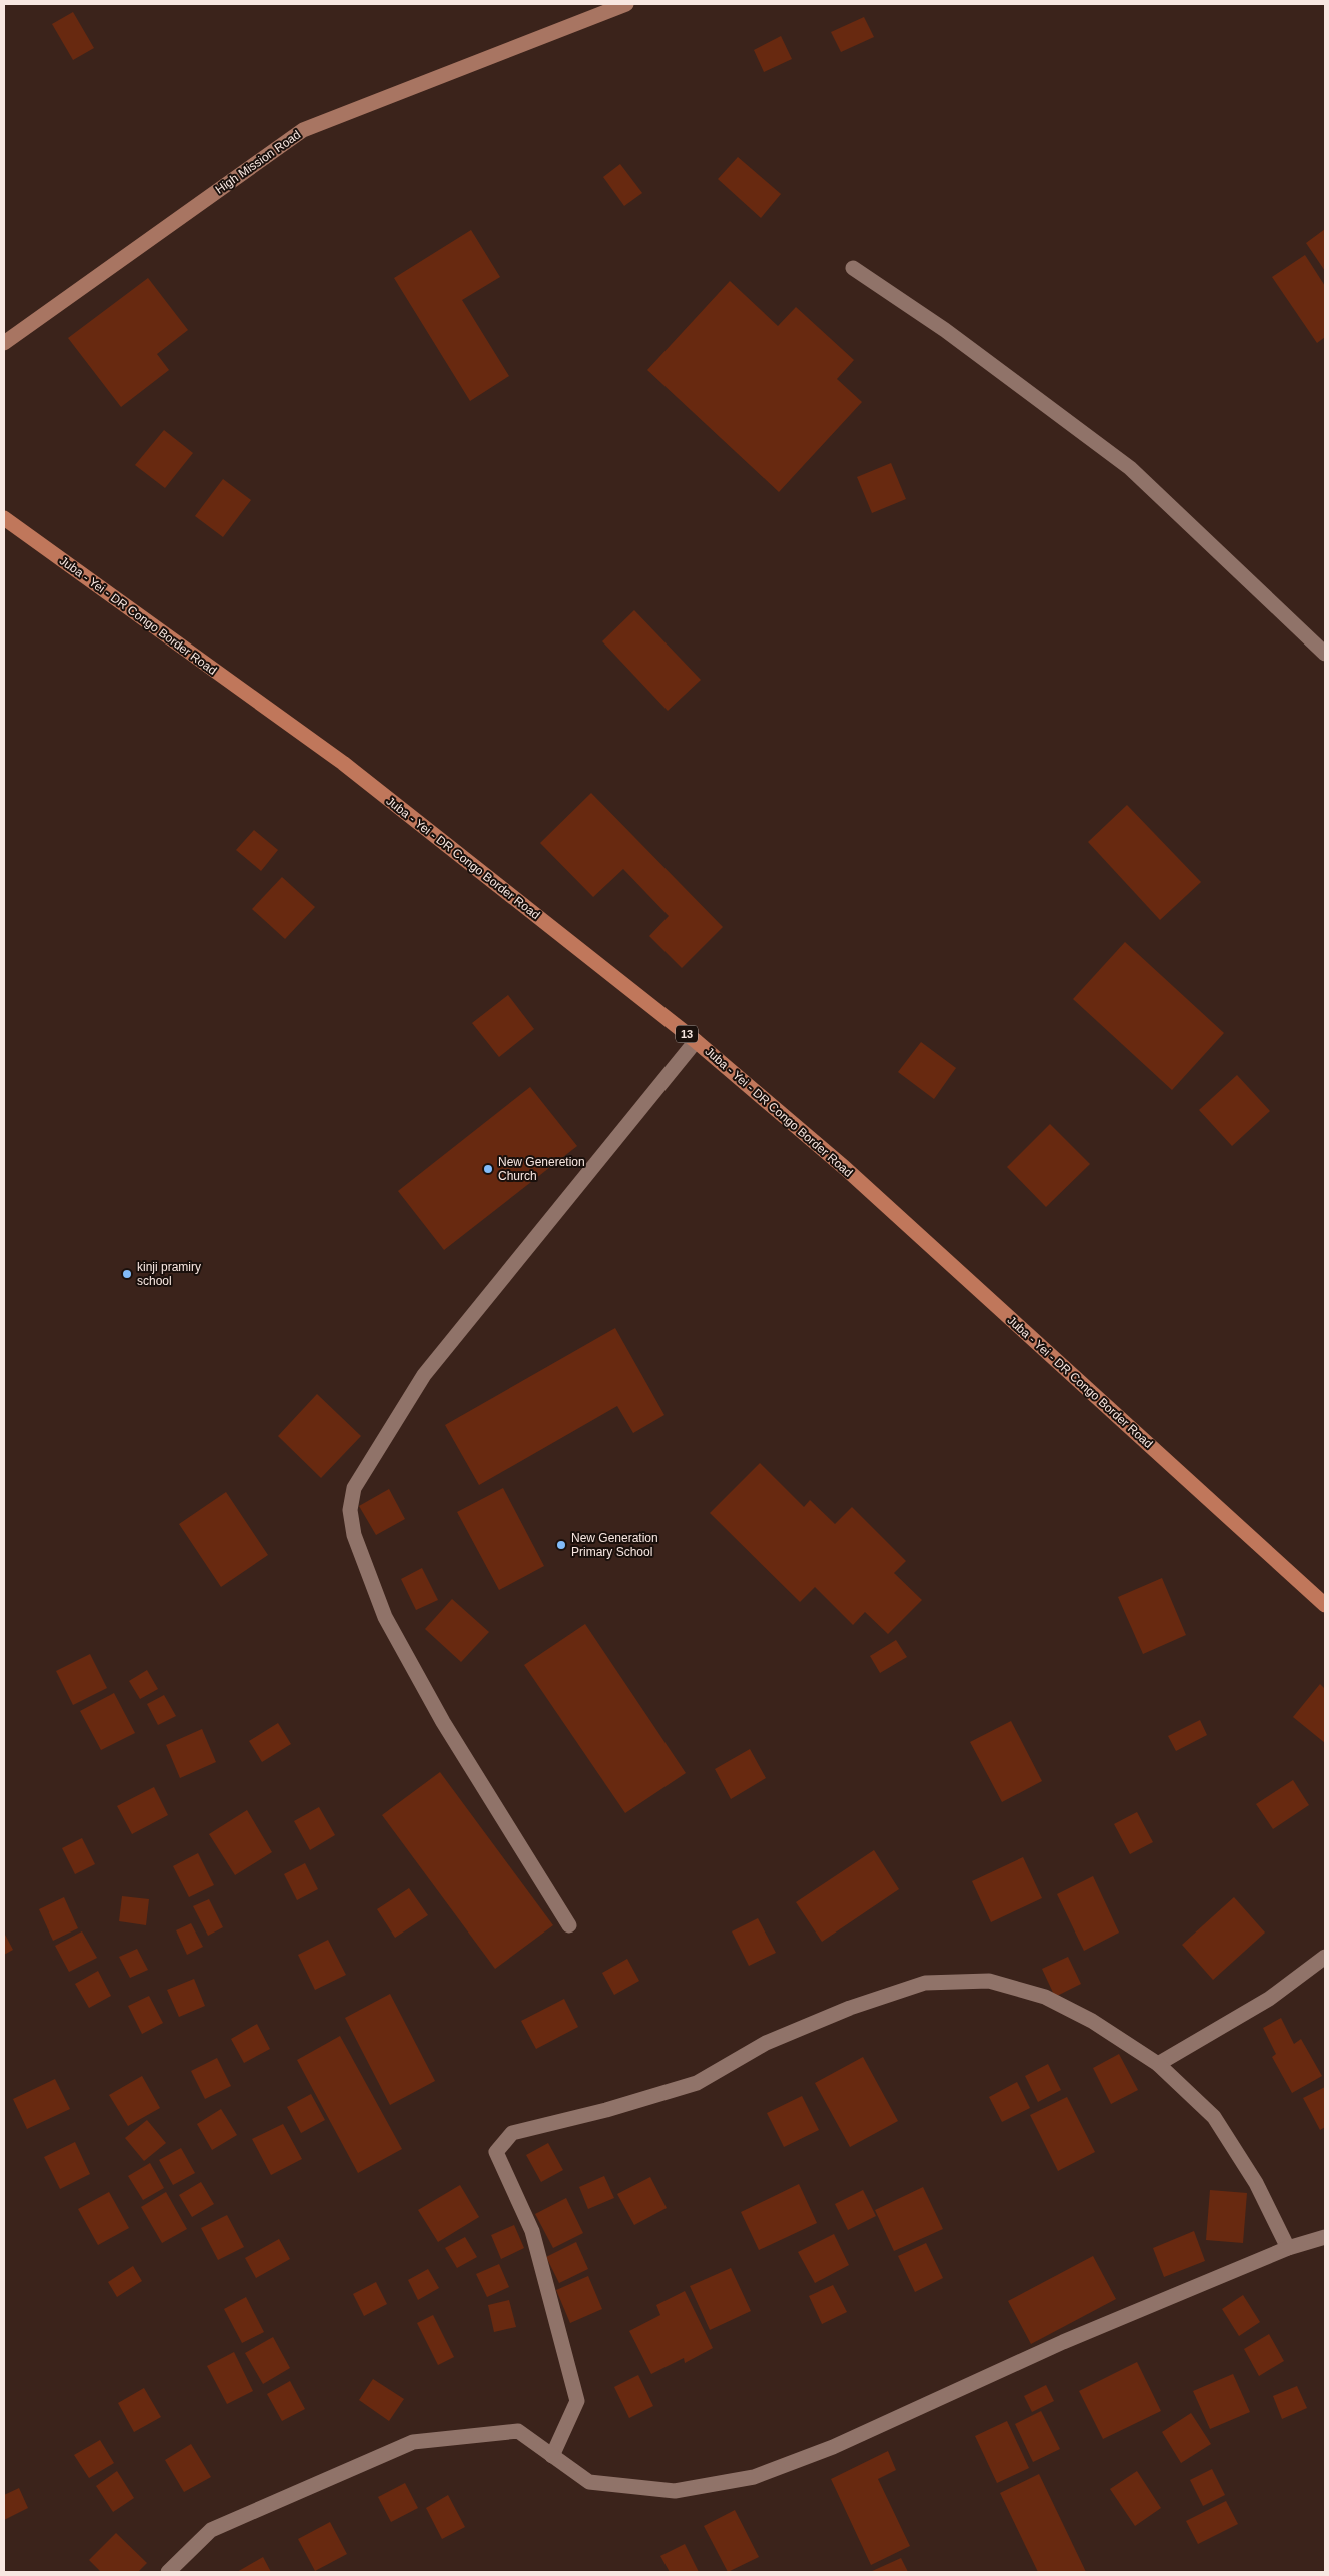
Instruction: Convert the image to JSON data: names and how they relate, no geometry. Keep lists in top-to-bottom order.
{
  "streets": {
    "main road": ["Juba - Yei - DR Congo Border Road", "13"],
    "street": ["High Mission Road"]
  },
  "places": ["New Generetion Church", "kinji pramiry school", "New Generation Primary School"]
}
